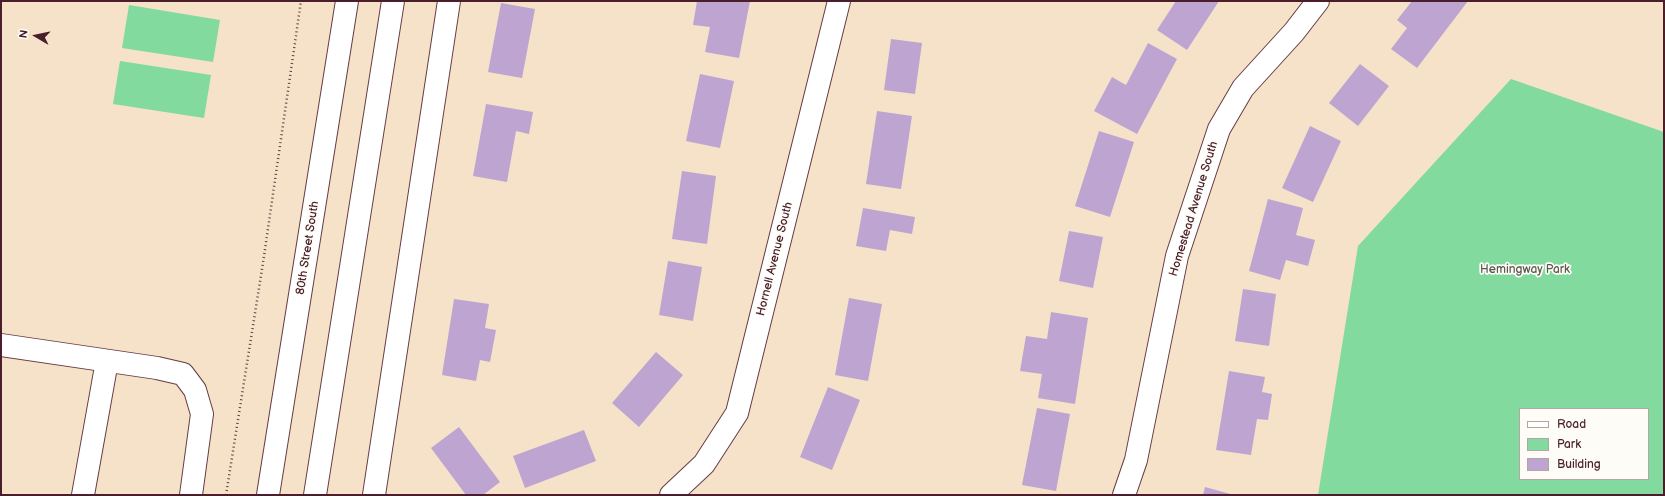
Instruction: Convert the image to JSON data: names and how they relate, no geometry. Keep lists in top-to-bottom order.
{
  "streets": {
    "street": ["Homestead Avenue South", "80th Street South", "Hornell Avenue South"]
  },
  "parks": ["Hemingway Park"],
  "legend": ["Road", "Park", "Building"],
  "north": "left"
}
